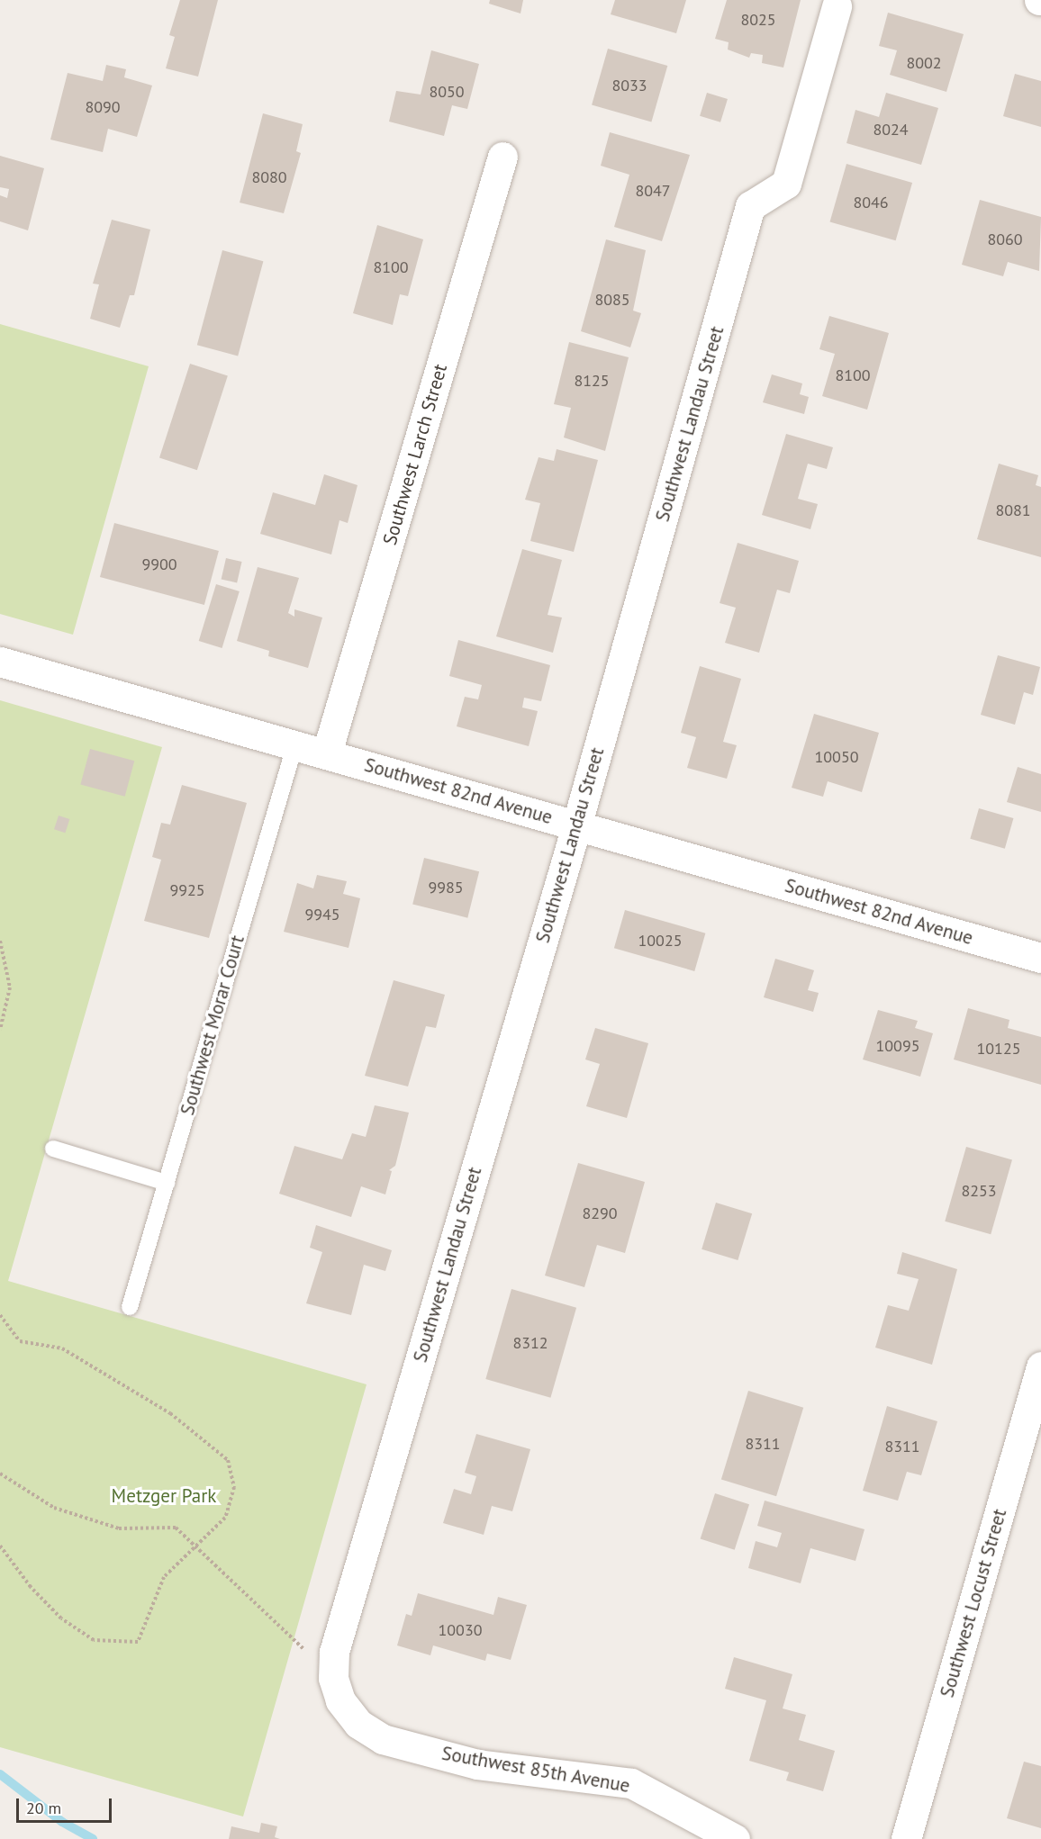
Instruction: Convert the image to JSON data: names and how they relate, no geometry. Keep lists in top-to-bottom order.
{
  "streets": {
    "street": [
      "Southwest Landau Street",
      "Southwest Larch Street",
      "Southwest 82nd Avenue",
      "Southwest Locust Street",
      "Southwest 85th Avenue"
    ],
    "lane": ["Southwest Morar Court"]
  },
  "crossings": [
    ["Southwest Landau Street", "Southwest 82nd Avenue"],
    ["Southwest Landau Street", "Southwest 85th Avenue"],
    ["Southwest Larch Street", "Southwest 82nd Avenue"],
    ["Southwest 82nd Avenue", "Southwest Morar Court"]
  ],
  "parks": ["Metzger Park"],
  "house_numbers": [
    "8025",
    "8002",
    "8033",
    "8050",
    "8090",
    "8024",
    "8080",
    "8047",
    "8046",
    "8060",
    "8100",
    "8085",
    "8100",
    "8125",
    "8081",
    "9900",
    "10050",
    "9985",
    "9925",
    "9945",
    "10025",
    "10095",
    "10125",
    "8253",
    "8290",
    "8312",
    "8311",
    "8311",
    "10030"
  ],
  "scale_bar": "20 m"
}
